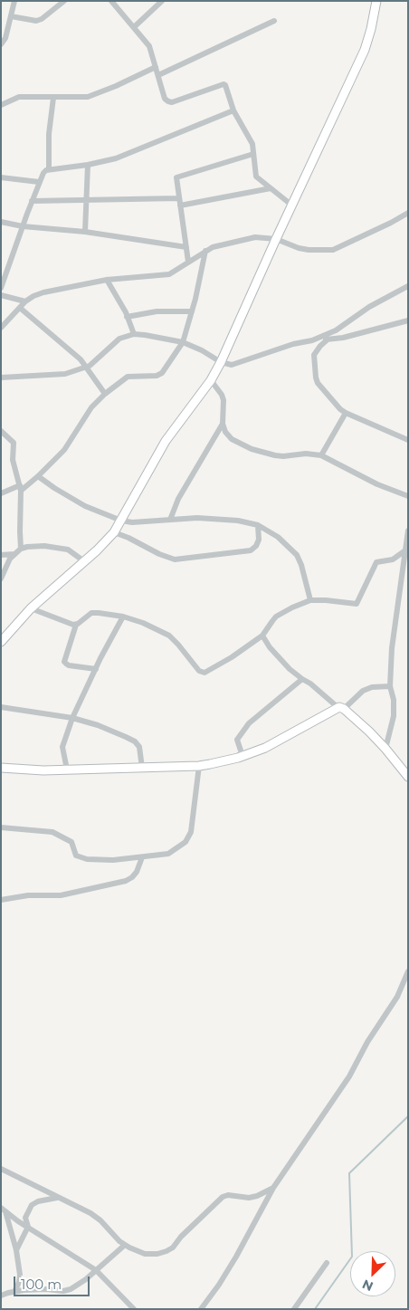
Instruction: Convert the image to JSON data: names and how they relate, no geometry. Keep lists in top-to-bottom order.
{
  "scale_bar": "100 m",
  "north": "bottom left"
}
